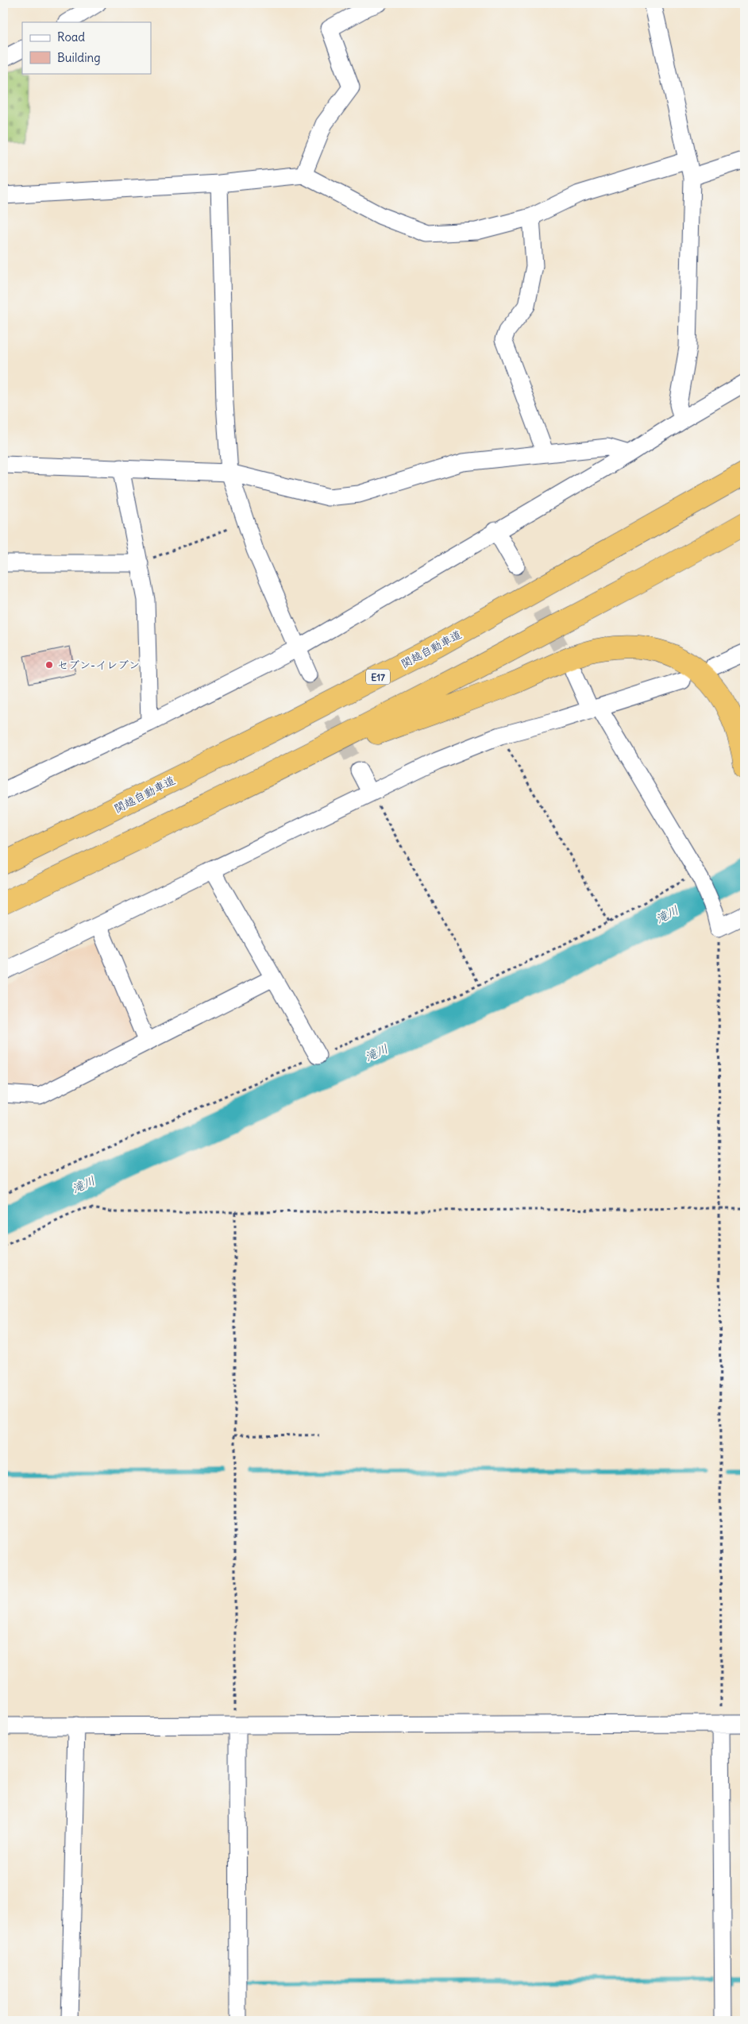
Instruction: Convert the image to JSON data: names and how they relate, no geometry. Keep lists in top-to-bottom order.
{
  "streets": {
    "highway": ["関越自動車道", "E17"]
  },
  "water": ["滝川"],
  "places": ["セブン-イレブン"],
  "legend": ["Road", "Building"]
}
